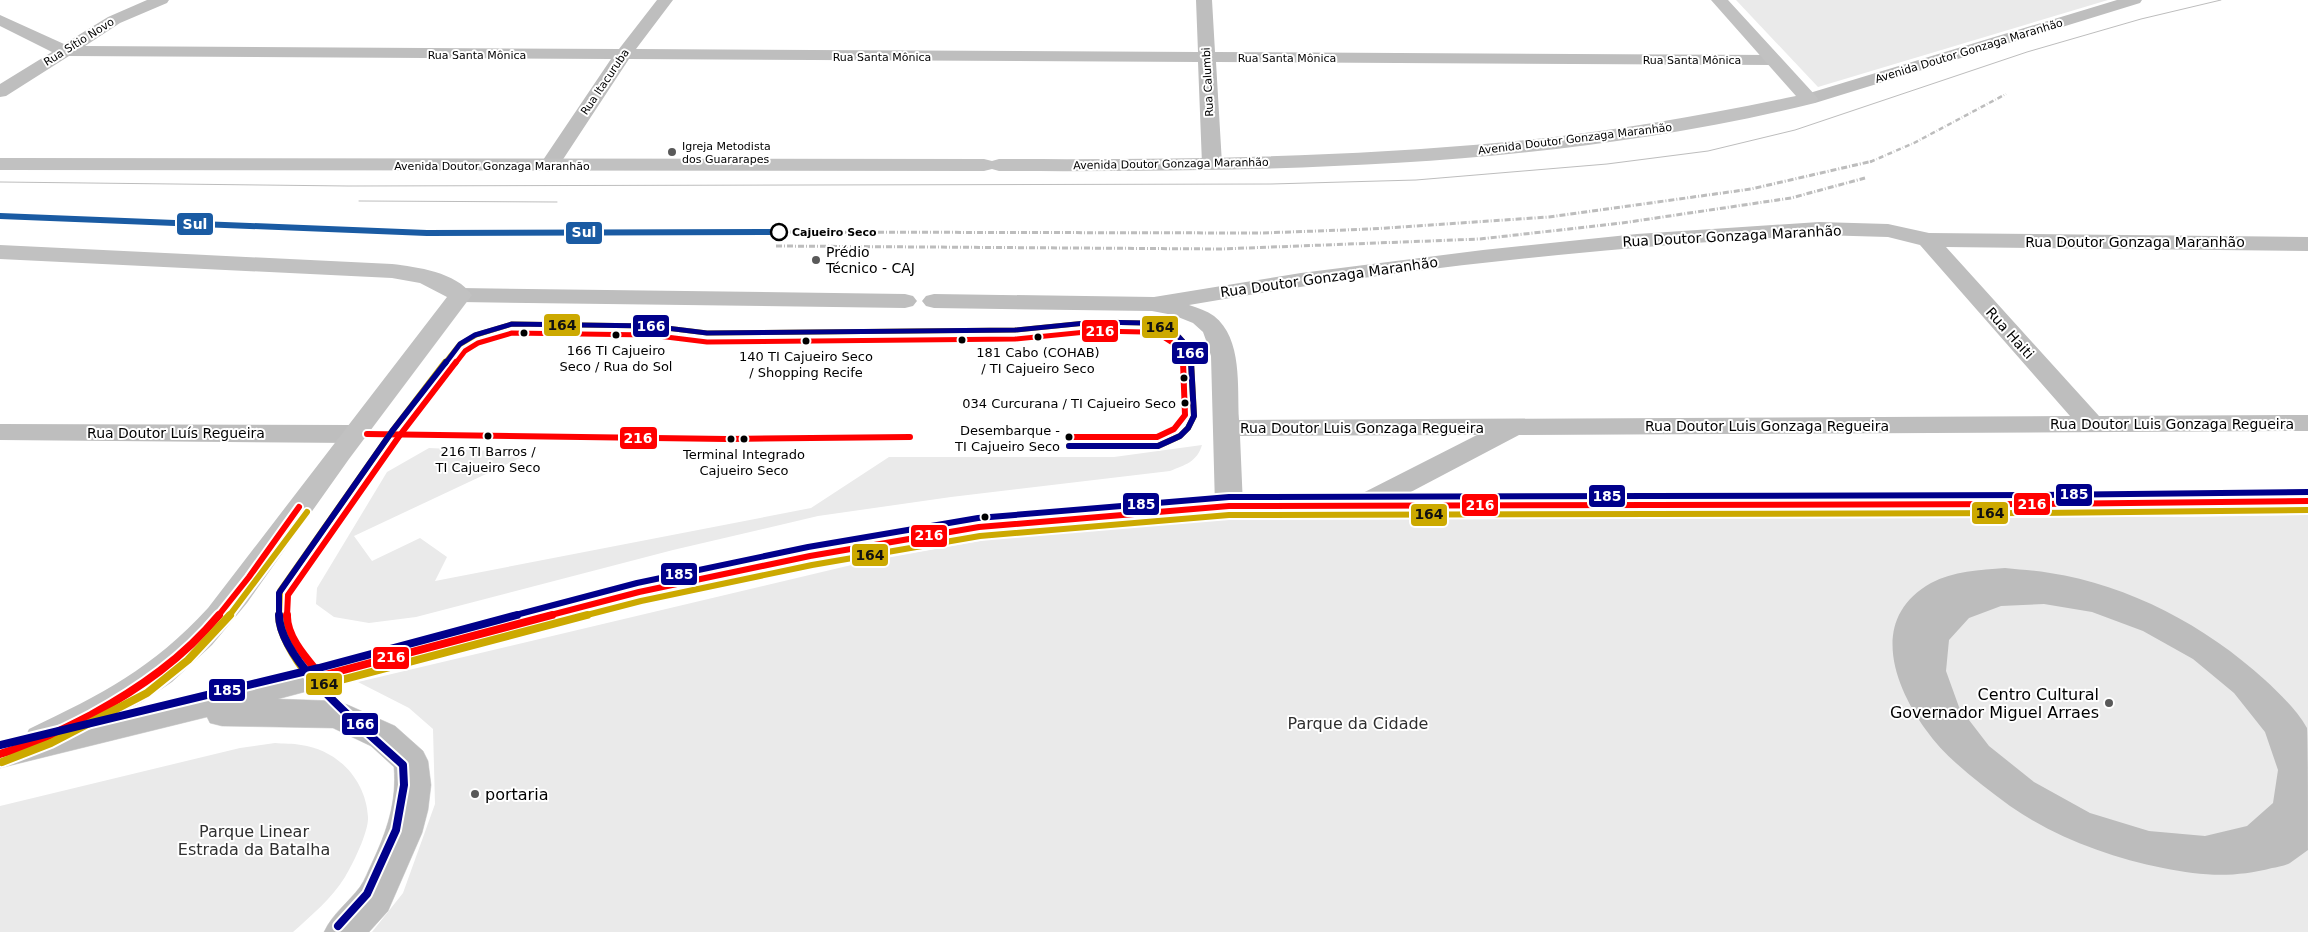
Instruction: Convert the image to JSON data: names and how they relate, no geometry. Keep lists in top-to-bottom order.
{
  "streets": {
    "street": [
      "Rua Sítio Novo",
      "Avenida Doutor Gonzaga Maranhão",
      "Rua Santa Mônica",
      "Rua Itacuruba",
      "Rua Calumbi",
      "Rua Doutor Gonzaga Maranhão",
      "Rua Haiti",
      "Rua Doutor Luis Gonzaga Regueira",
      "Rua Doutor Luís Regueira"
    ]
  },
  "crossings": [
    ["Rua Sítio Novo", "Rua Santa Mônica"],
    ["Avenida Doutor Gonzaga Maranhão", "Rua Itacuruba"],
    ["Avenida Doutor Gonzaga Maranhão", "Rua Calumbi"],
    ["Rua Santa Mônica", "Rua Itacuruba"],
    ["Rua Santa Mônica", "Rua Calumbi"],
    ["Rua Doutor Gonzaga Maranhão", "Rua Haiti"],
    ["Rua Haiti", "Rua Doutor Luis Gonzaga Regueira"]
  ],
  "parks": ["Parque da Cidade", "Parque Linear Estrada da Batalha"],
  "places": [
    "Igreja Metodista dos Guararapes",
    "Cajueiro Seco",
    "Prédio Técnico - CAJ",
    "166 TI Cajueiro Seco / Rua do Sol",
    "181 Cabo (COHAB) / TI Cajueiro Seco",
    "140 TI Cajueiro Seco / Shopping Recife",
    "034 Curcurana / TI Cajueiro Seco",
    "216 TI Barros / TI Cajueiro Seco",
    "Desembarque - TI Cajueiro Seco",
    "Terminal Integrado Cajueiro Seco",
    "Centro Cultural Governador Miguel Arraes",
    "portaria"
  ],
  "lines": [
    "transit line Sul",
    "transit line 164",
    "transit line 166",
    "transit line 216",
    "transit line 185"
  ]
}
